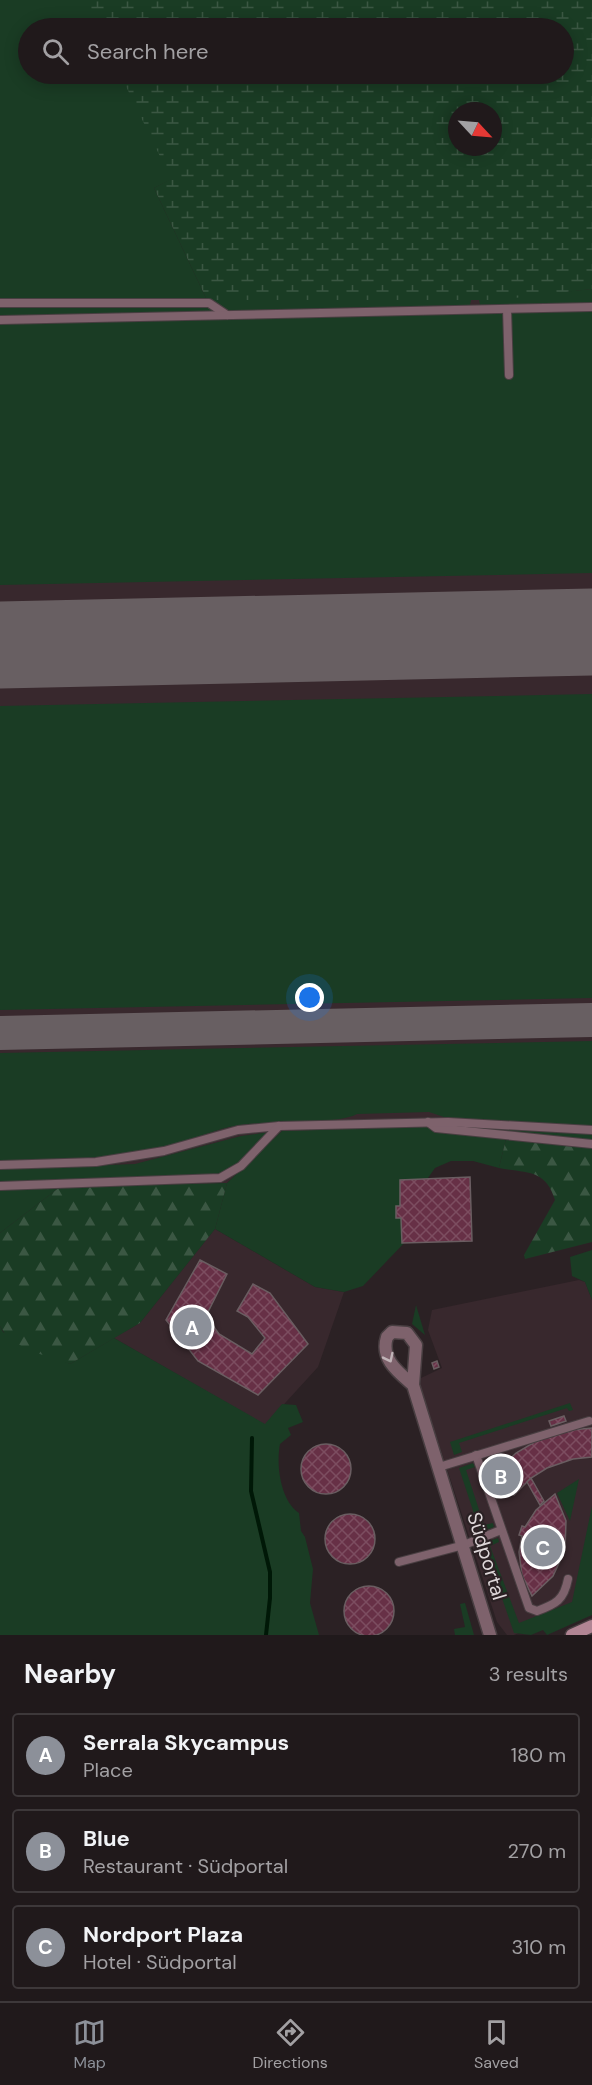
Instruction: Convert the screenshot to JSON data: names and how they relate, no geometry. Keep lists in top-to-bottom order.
{
  "streets": {
    "street": ["Südportal"]
  },
  "north": "bottom right",
  "page": {
    "search": "Search here",
    "pins": ["A", "B", "C"],
    "heading": ["Nearby", "3 results"],
    "list": [
      {
        "mark": "A",
        "name": "Serrala Skycampus",
        "note": "Place",
        "value": "180 m"
      },
      {
        "mark": "B",
        "name": "Blue",
        "note": "Restaurant · Südportal",
        "value": "270 m"
      },
      {
        "mark": "C",
        "name": "Nordport Plaza",
        "note": "Hotel · Südportal",
        "value": "310 m"
      }
    ],
    "nav": ["Map", "Directions", "Saved"]
  }
}
